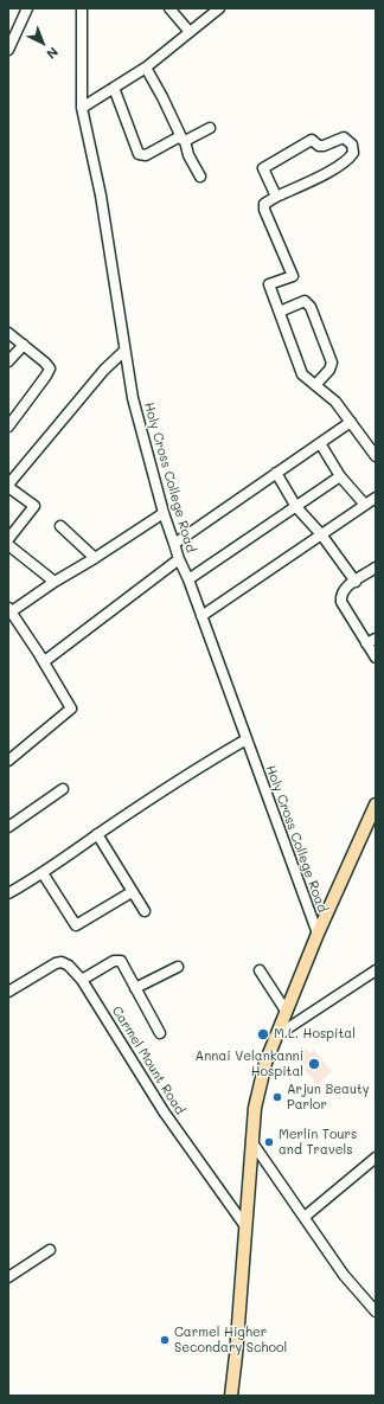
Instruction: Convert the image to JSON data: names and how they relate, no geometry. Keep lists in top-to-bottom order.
{
  "streets": {
    "street": ["Holy Cross College Road", "Carmel Mount Road"]
  },
  "places": [
    "M.L. Hospital",
    "Annai Velankanni Hospital",
    "Arjun Beauty Parlor",
    "Merlin Tours and Travels",
    "Carmel Higher Secondary School"
  ],
  "north": "bottom right"
}
